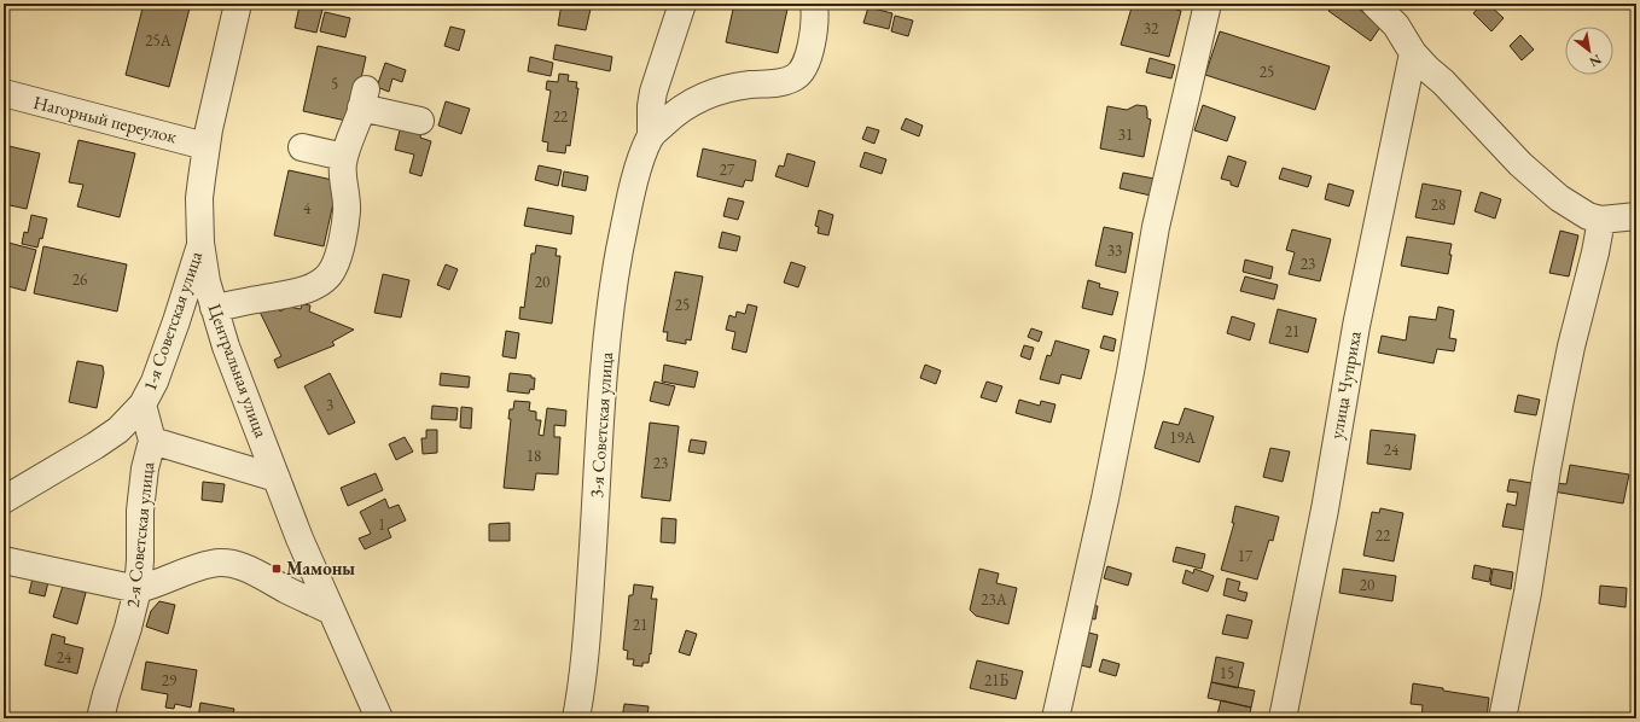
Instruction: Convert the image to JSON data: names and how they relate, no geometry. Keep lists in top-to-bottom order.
{
  "streets": {
    "street": [
      "Нагорный переулок",
      "1-я Советская улица",
      "Центральная улица",
      "улица Чуприха",
      "3-я Советская улица",
      "2-я Советская улица"
    ]
  },
  "crossings": [
    ["Нагорный переулок", "Центральная улица"],
    ["1-я Советская улица", "Центральная улица"],
    ["1-я Советская улица", "2-я Советская улица"]
  ],
  "places": {
    "transit": ["Мамоны"]
  },
  "house_numbers": [
    "32",
    "25А",
    "25",
    "5",
    "22",
    "31",
    "27",
    "28",
    "4",
    "33",
    "23",
    "26",
    "20",
    "25",
    "21",
    "3",
    "19А",
    "24",
    "18",
    "23",
    "1",
    "22",
    "17",
    "20",
    "23А",
    "21",
    "24",
    "15",
    "29",
    "21Б"
  ],
  "north": "bottom right"
}
